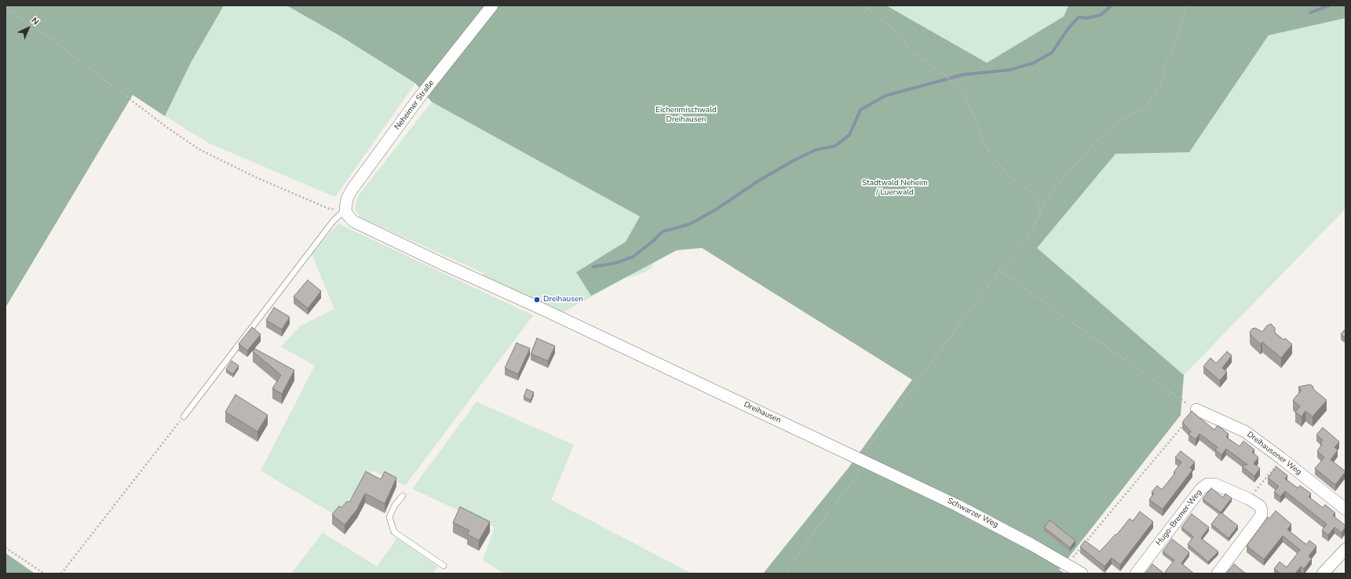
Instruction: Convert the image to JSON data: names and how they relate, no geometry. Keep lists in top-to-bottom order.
{
  "streets": {
    "street": [
      "Neheimer Straße",
      "Dreihausen",
      "Dreihausener Weg",
      "Schwarzer Weg",
      "Hugo-Bremer-Weg"
    ]
  },
  "crossings": [
    ["Neheimer Straße", "Dreihausen"],
    ["Dreihausen", "Schwarzer Weg"]
  ],
  "parks": ["Eichenmischwald Dreihausen", "Stadtwald Neheim / Luerwald"],
  "places": ["Dreihausen"],
  "north": "top right"
}
